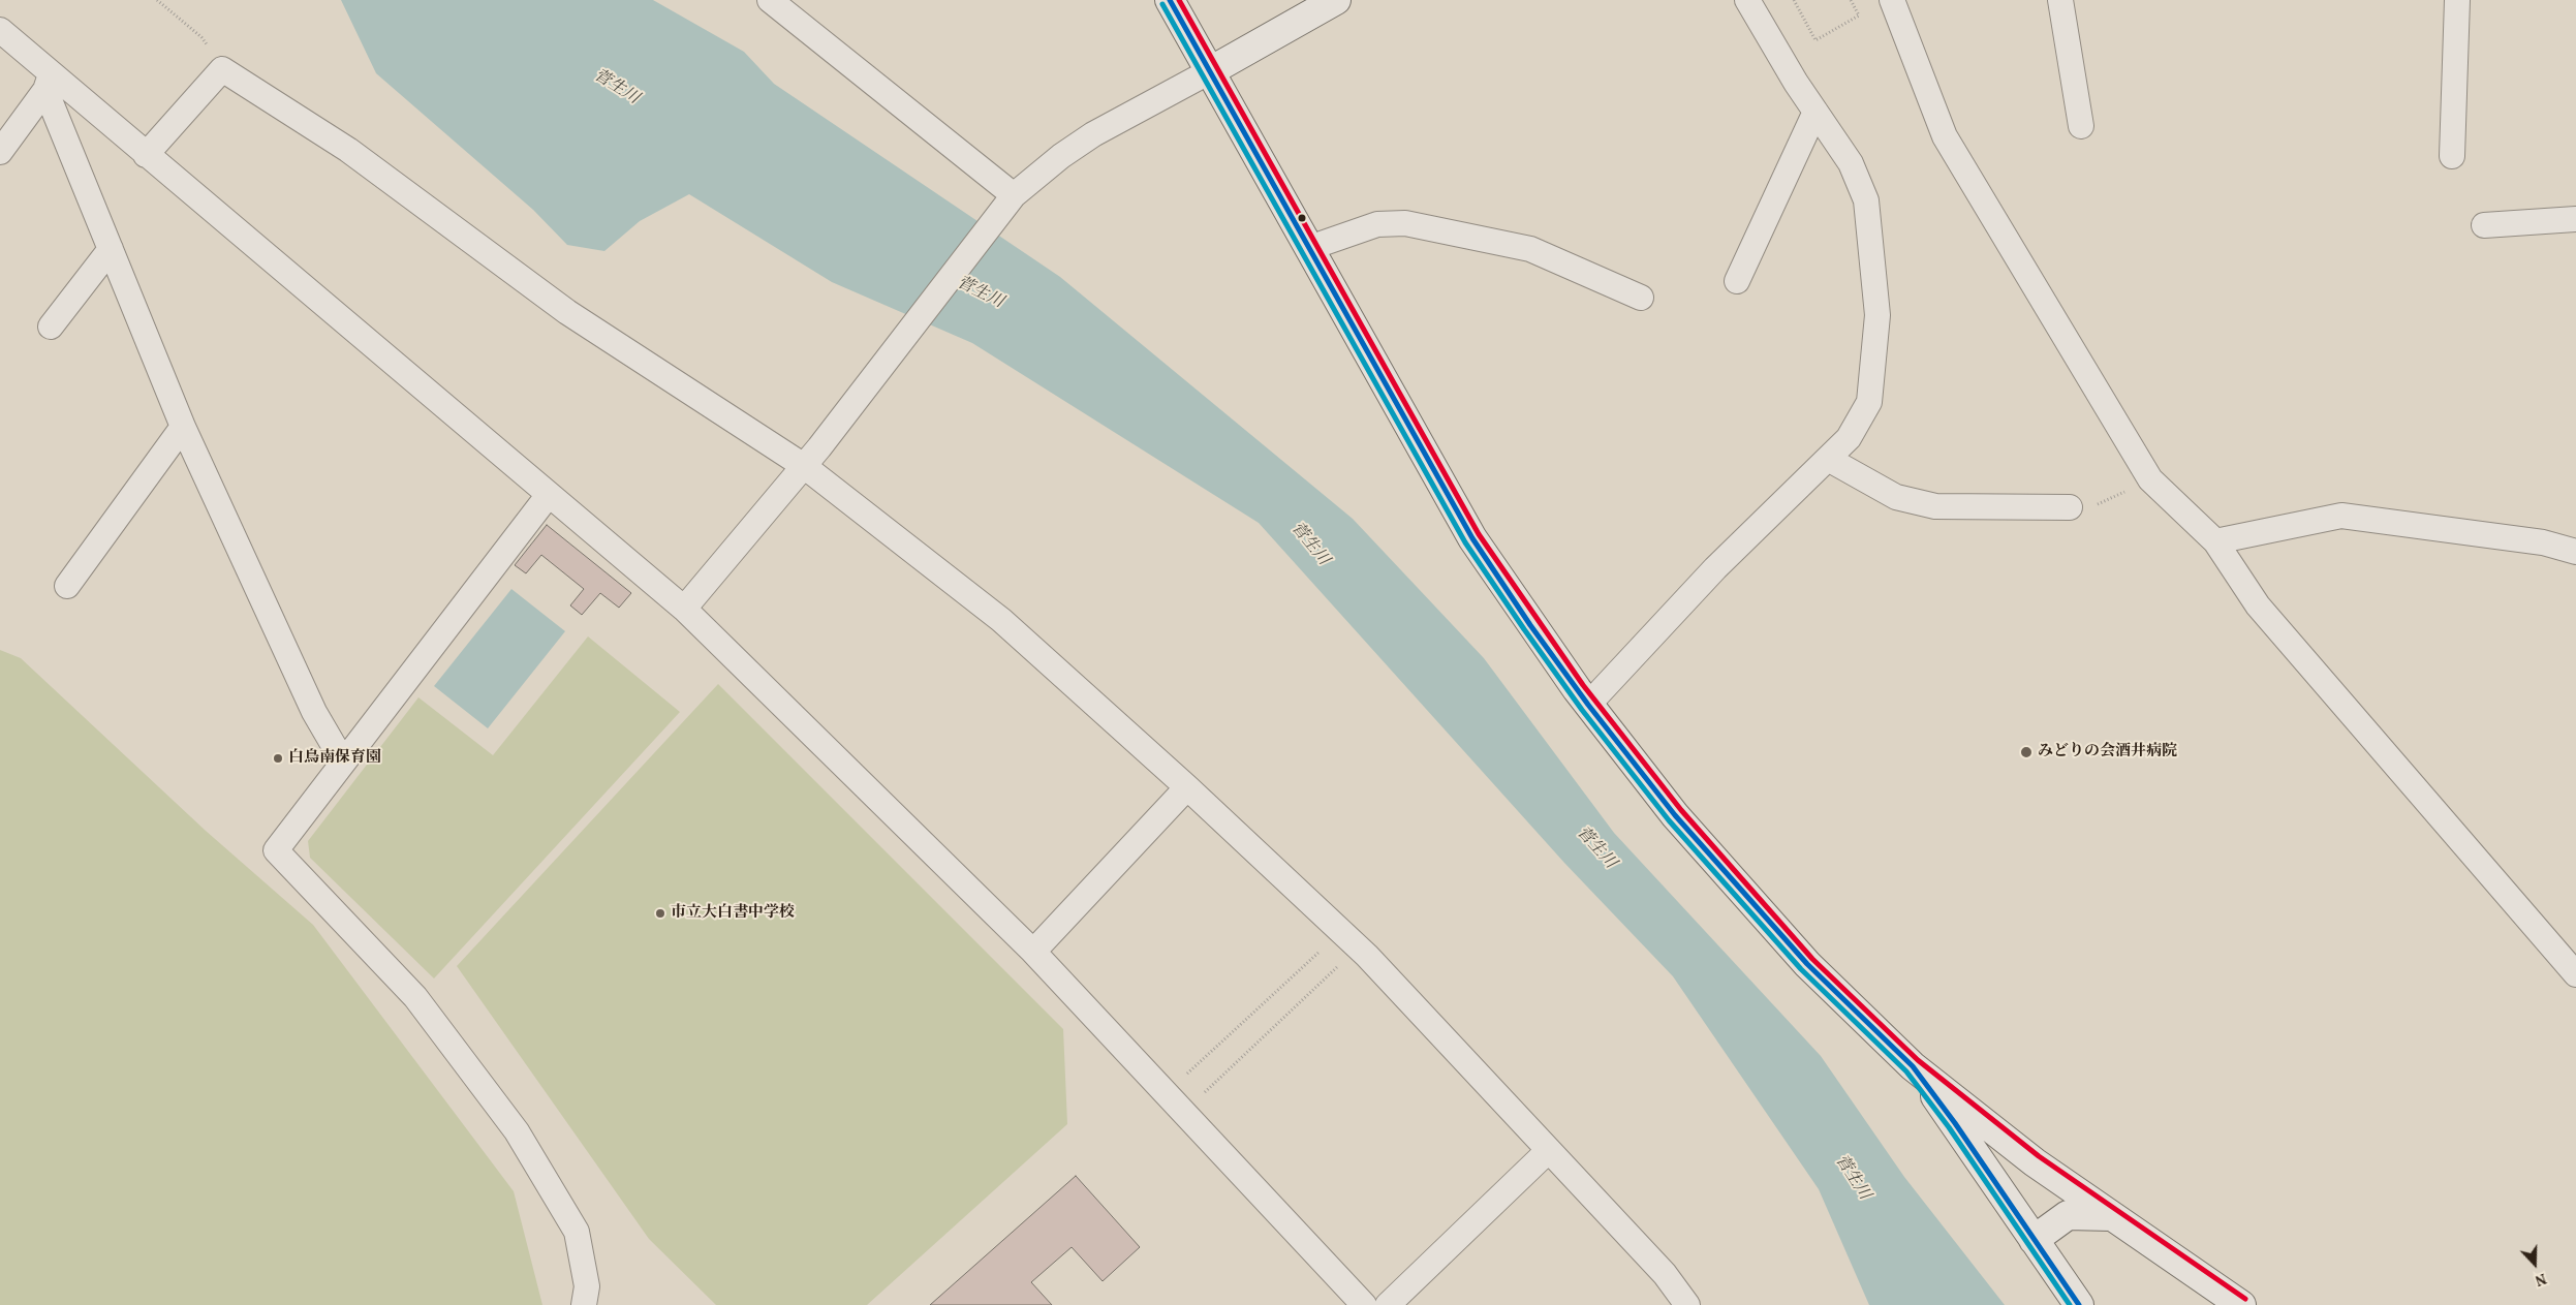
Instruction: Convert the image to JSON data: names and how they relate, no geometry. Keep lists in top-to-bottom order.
{
  "water": ["菅生川"],
  "places": ["みどりの会酒井病院", "白鳥南保育園", "市立大白書中学校"],
  "north": "bottom"
}
